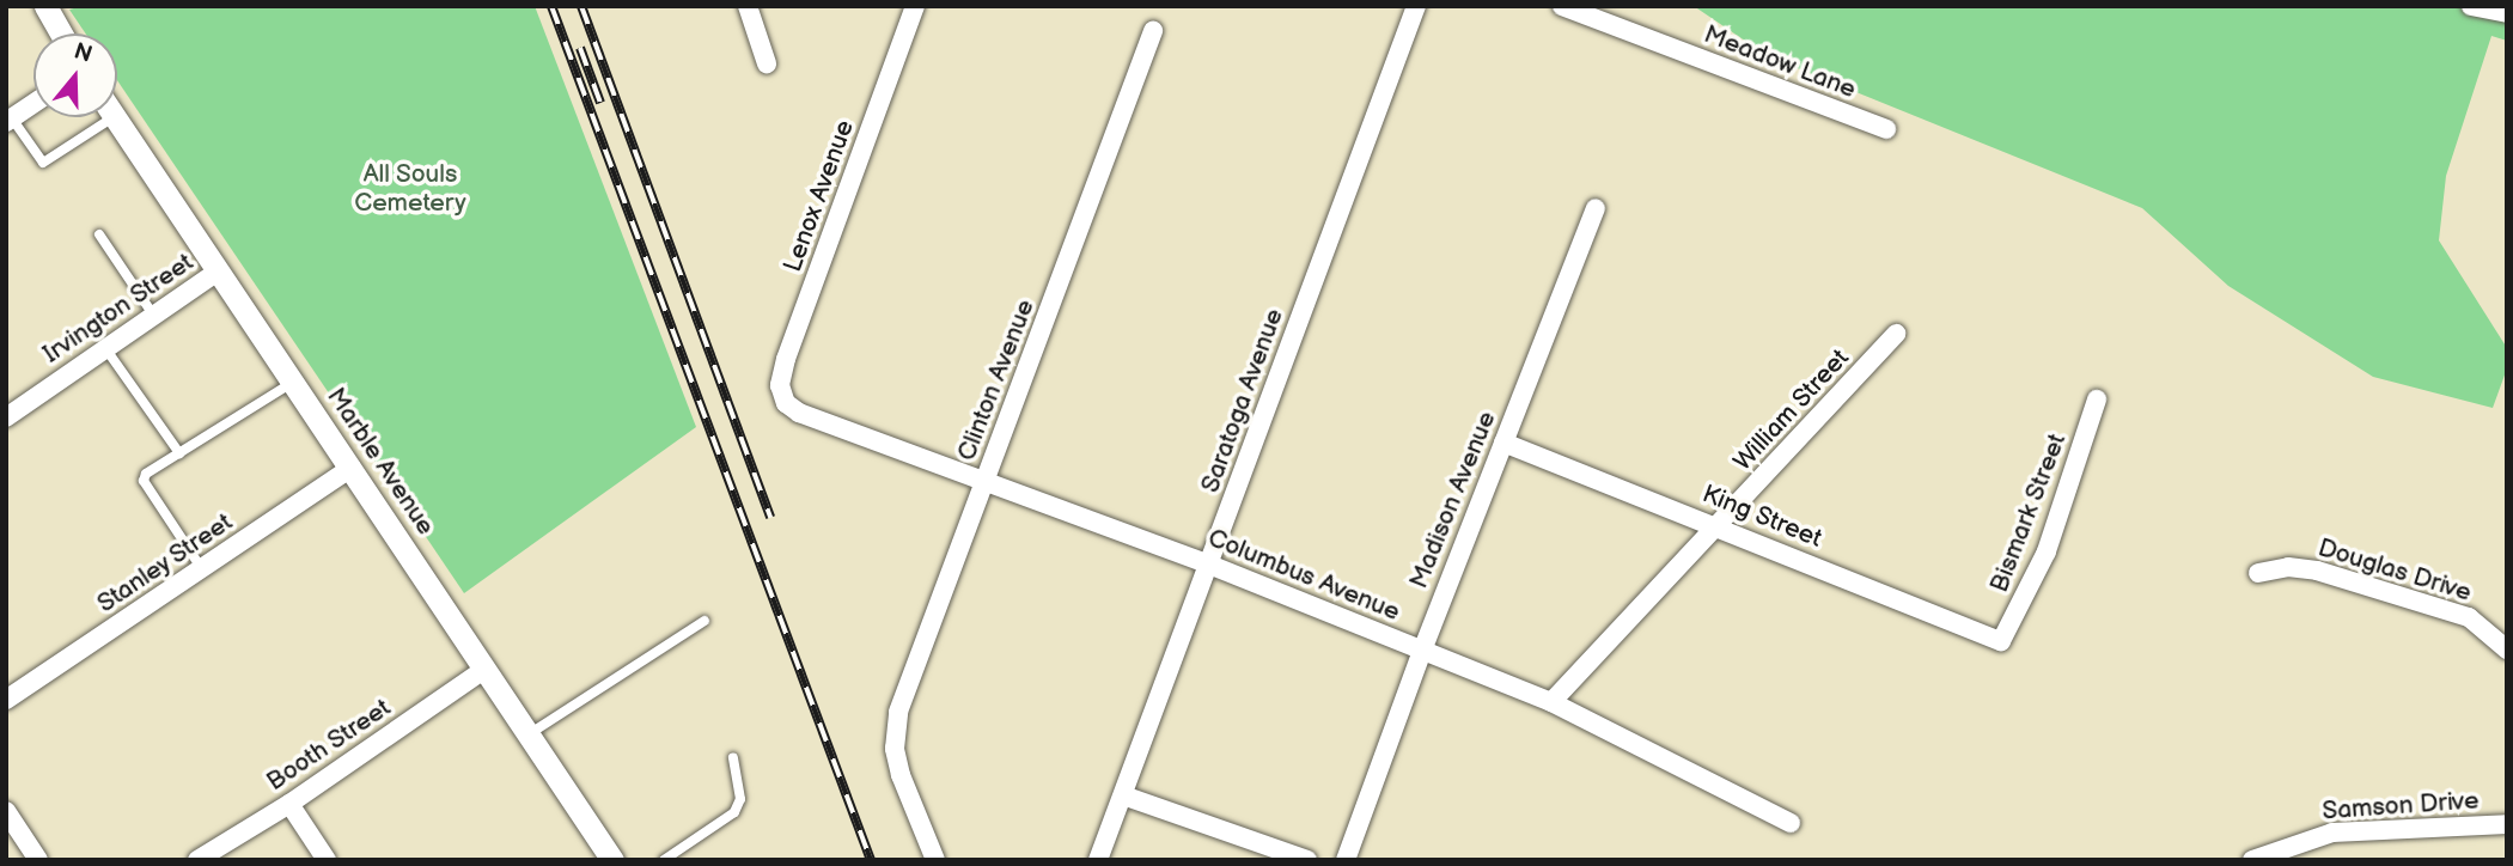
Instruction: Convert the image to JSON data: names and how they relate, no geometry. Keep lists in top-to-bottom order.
{
  "streets": {
    "street": [
      "Meadow Lane",
      "Lenox Avenue",
      "Irvington Street",
      "Clinton Avenue",
      "Saratoga Avenue",
      "William Street",
      "Marble Avenue",
      "Madison Avenue",
      "Bismark Street",
      "King Street",
      "Stanley Street",
      "Douglas Drive",
      "Columbus Avenue",
      "Booth Street",
      "Samson Drive"
    ]
  },
  "crossings": [
    ["Lenox Avenue", "Columbus Avenue"],
    ["Irvington Street", "Marble Avenue"],
    ["Clinton Avenue", "Columbus Avenue"],
    ["Saratoga Avenue", "Columbus Avenue"],
    ["William Street", "King Street"],
    ["William Street", "Columbus Avenue"],
    ["Marble Avenue", "Stanley Street"],
    ["Marble Avenue", "Booth Street"],
    ["Madison Avenue", "King Street"],
    ["Madison Avenue", "Columbus Avenue"],
    ["Bismark Street", "King Street"]
  ],
  "parks": ["All Souls Cemetery"],
  "north": "top"
}
